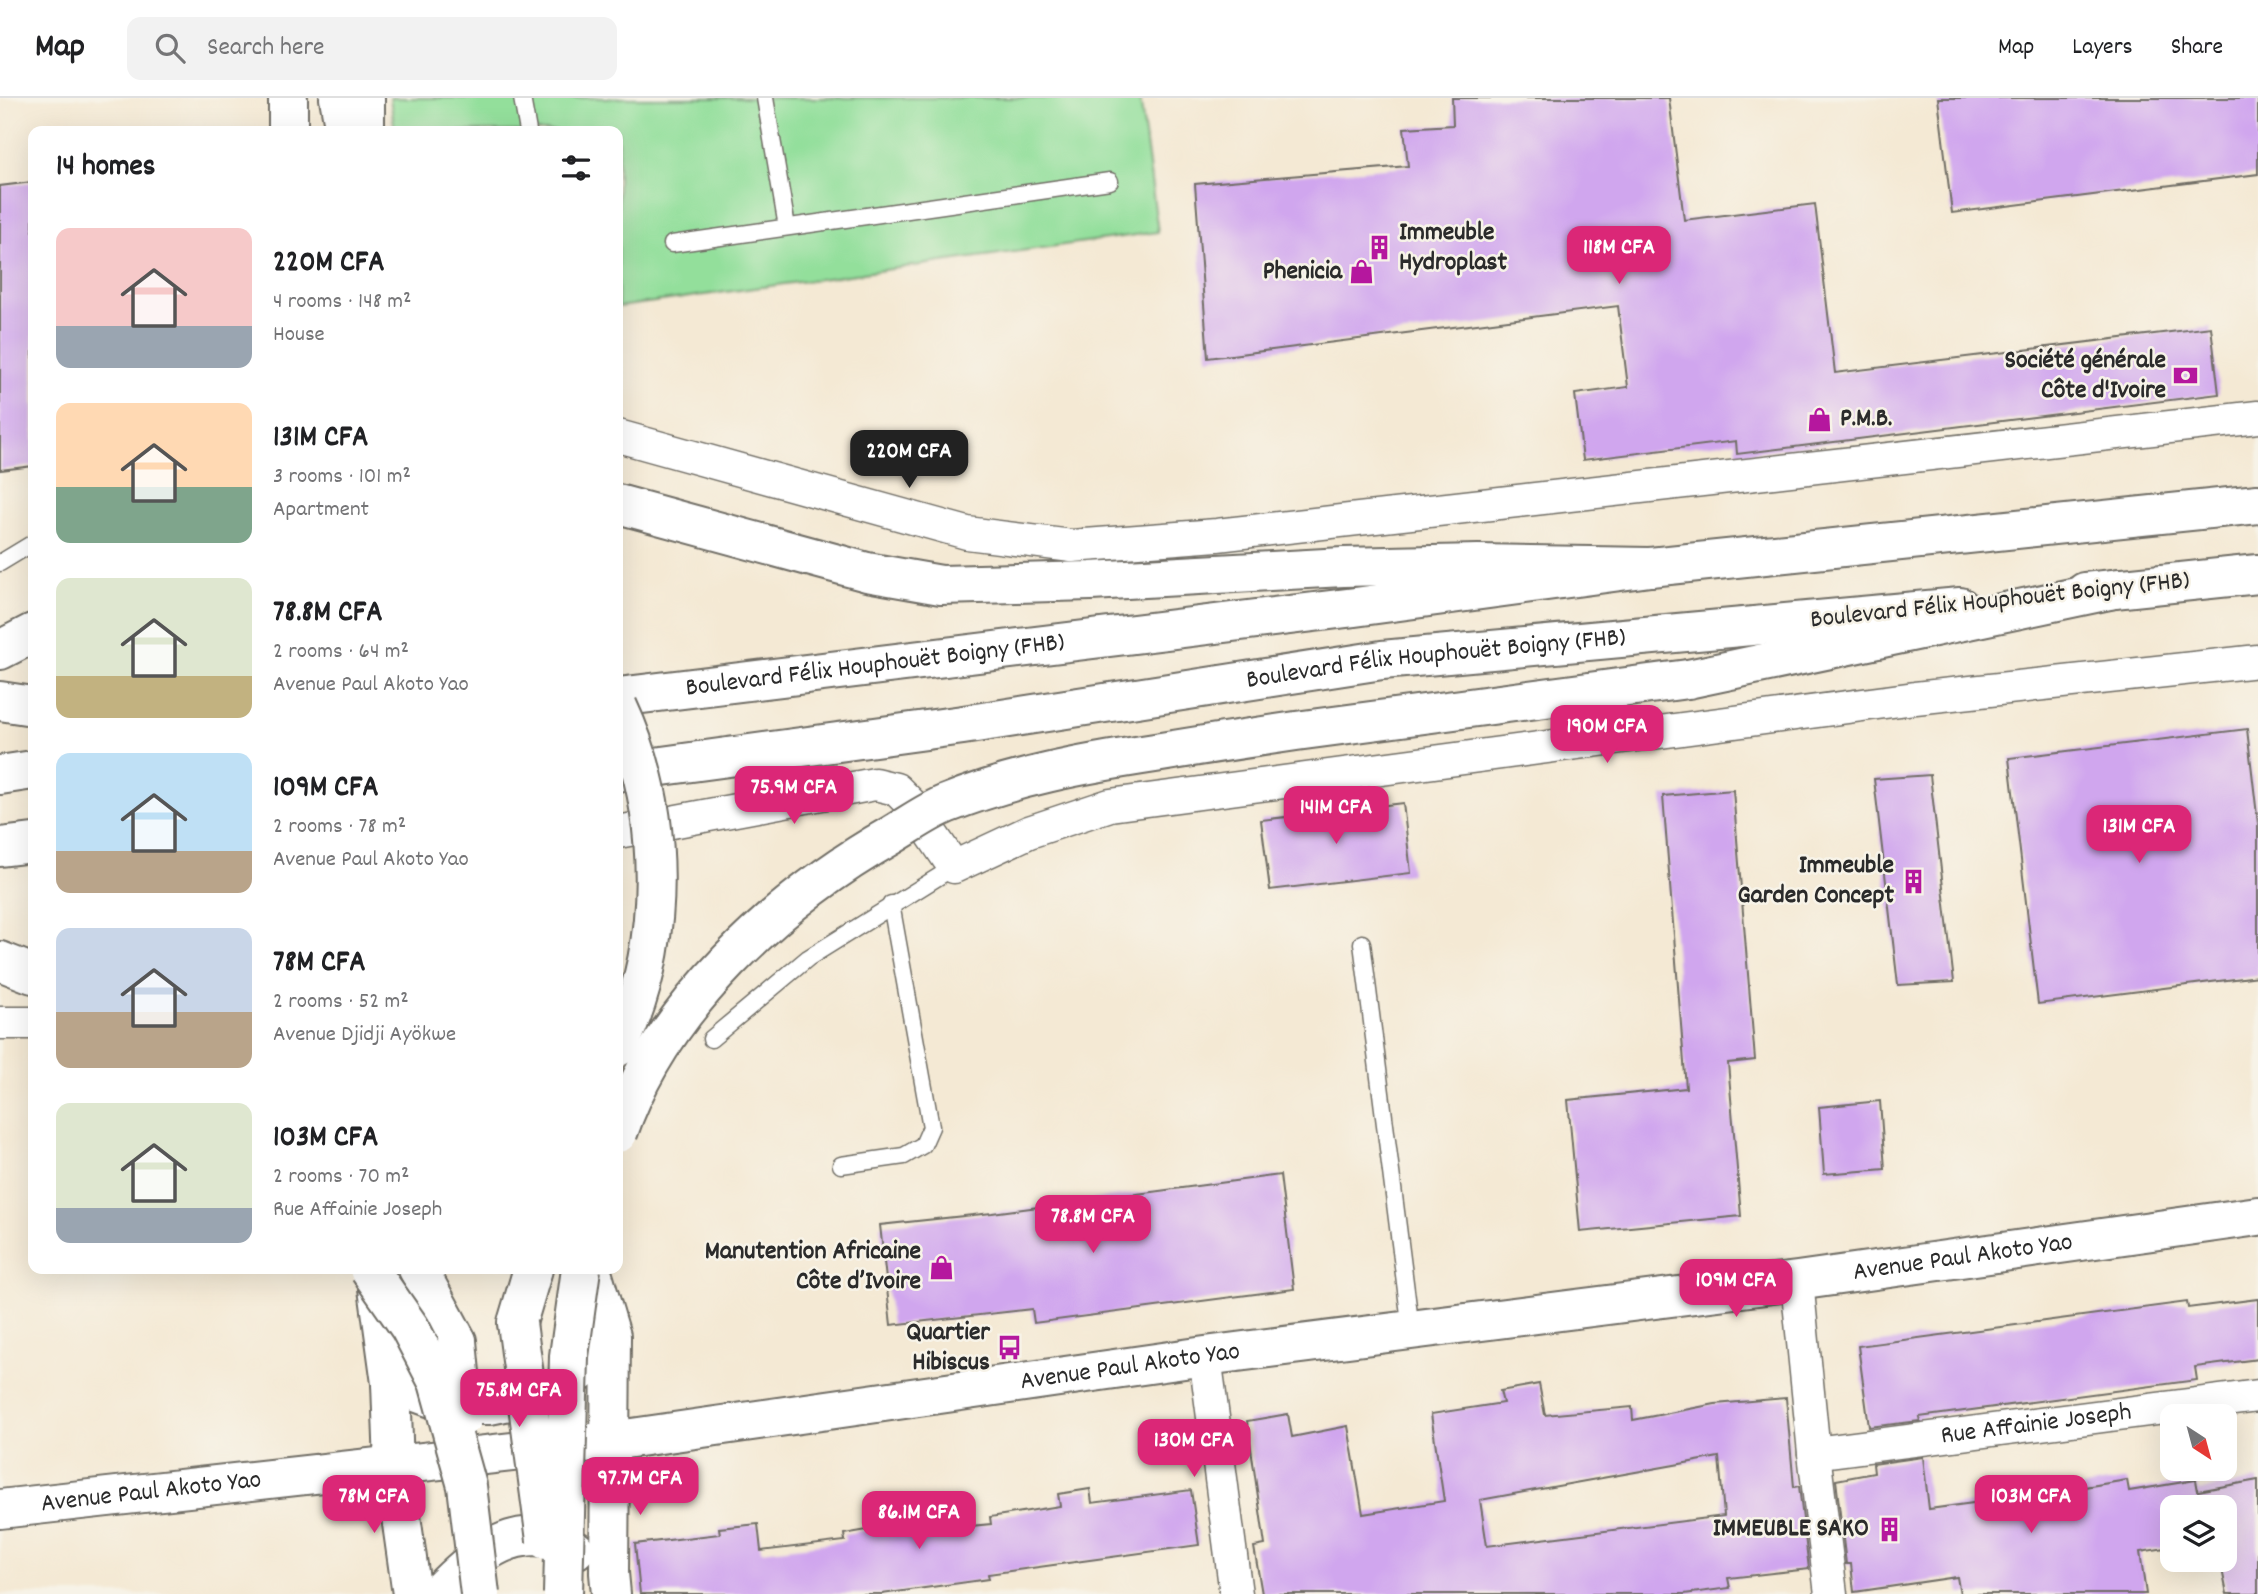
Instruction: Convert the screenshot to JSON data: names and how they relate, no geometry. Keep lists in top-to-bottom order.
{
  "streets": {
    "main road": ["Boulevard Félix Houphouët Boigny (FHB)", "Avenue Paul Akoto Yao"],
    "street": ["Rue Affainie Joseph"]
  },
  "places": {
    "building": ["Immeuble Hydroplast", "Immeuble Garden Concept", "IMMEUBLE SAKO"],
    "shop": ["Phenicia", "P.M.B.", "Manutention Africaine Côte d’Ivoire"],
    "bank": ["Société générale Côte d'Ivoire"],
    "bus stop": ["Quartier Hibiscus"]
  },
  "north": "bottom right",
  "page": {
    "header": "Map",
    "search": "Search here",
    "nav": ["Map", "Layers", "Share"],
    "heading": "14 homes",
    "list": [
      {
        "name": "220M CFA",
        "note": "4 rooms · 148 m² · House"
      },
      {
        "name": "131M CFA",
        "note": "3 rooms · 101 m² · Apartment"
      },
      {
        "name": "78.8M CFA",
        "note": "2 rooms · 64 m² · Avenue Paul Akoto Yao"
      },
      {
        "name": "109M CFA",
        "note": "2 rooms · 78 m² · Avenue Paul Akoto Yao"
      },
      {
        "name": "78M CFA",
        "note": "2 rooms · 52 m² · Avenue Djidji Ayökwe"
      },
      {
        "name": "103M CFA",
        "note": "2 rooms · 70 m² · Rue Affainie Joseph"
      }
    ],
    "price": [
      "118M CFA",
      "220M CFA",
      "190M CFA",
      "75.9M CFA",
      "141M CFA",
      "131M CFA",
      "78.8M CFA",
      "109M CFA",
      "75.8M CFA",
      "130M CFA",
      "97.7M CFA",
      "78M CFA",
      "103M CFA",
      "86.1M CFA"
    ]
  }
}
